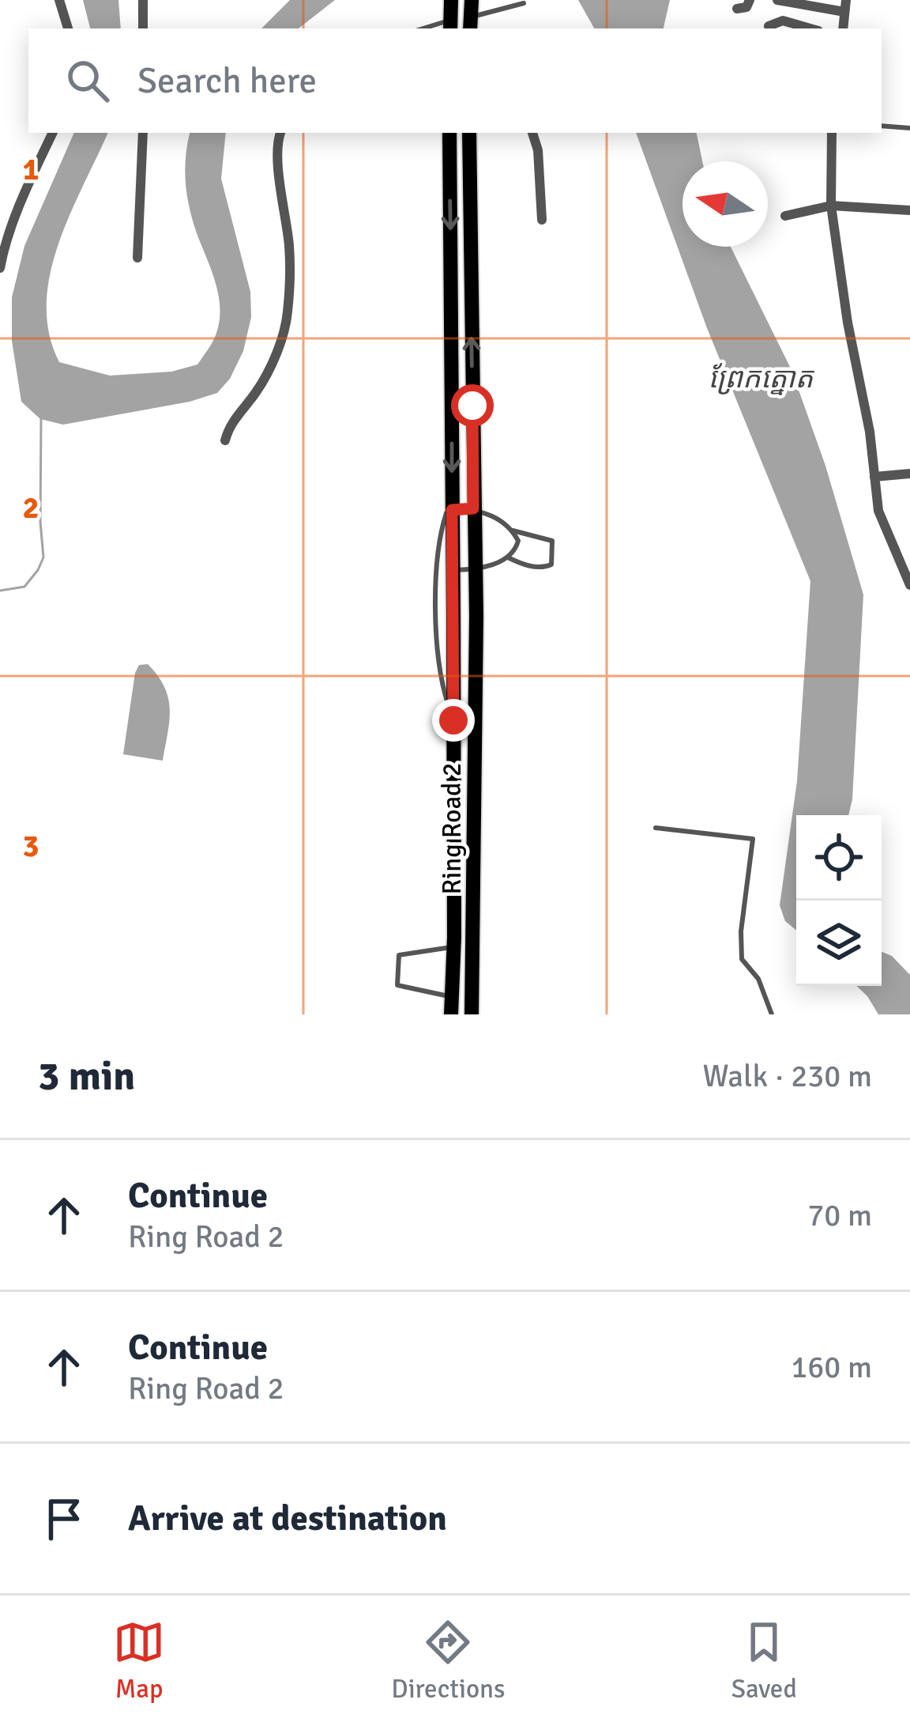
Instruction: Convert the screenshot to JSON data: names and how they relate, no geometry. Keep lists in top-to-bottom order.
{
  "streets": {
    "main road": ["Ring Road 2"]
  },
  "water": ["ព្រែកត្នោត"],
  "north": "left",
  "page": {
    "search": "Search here",
    "heading": ["3 min", "Walk · 230 m"],
    "list": [
      ["Continue", "Ring Road 2", "70 m"],
      ["Continue", "Ring Road 2", "160 m"],
      "Arrive at destination"
    ],
    "nav": ["Map", "Directions", "Saved"]
  },
  "grid": {
    "rows": ["1", "2", "3"]
  }
}
